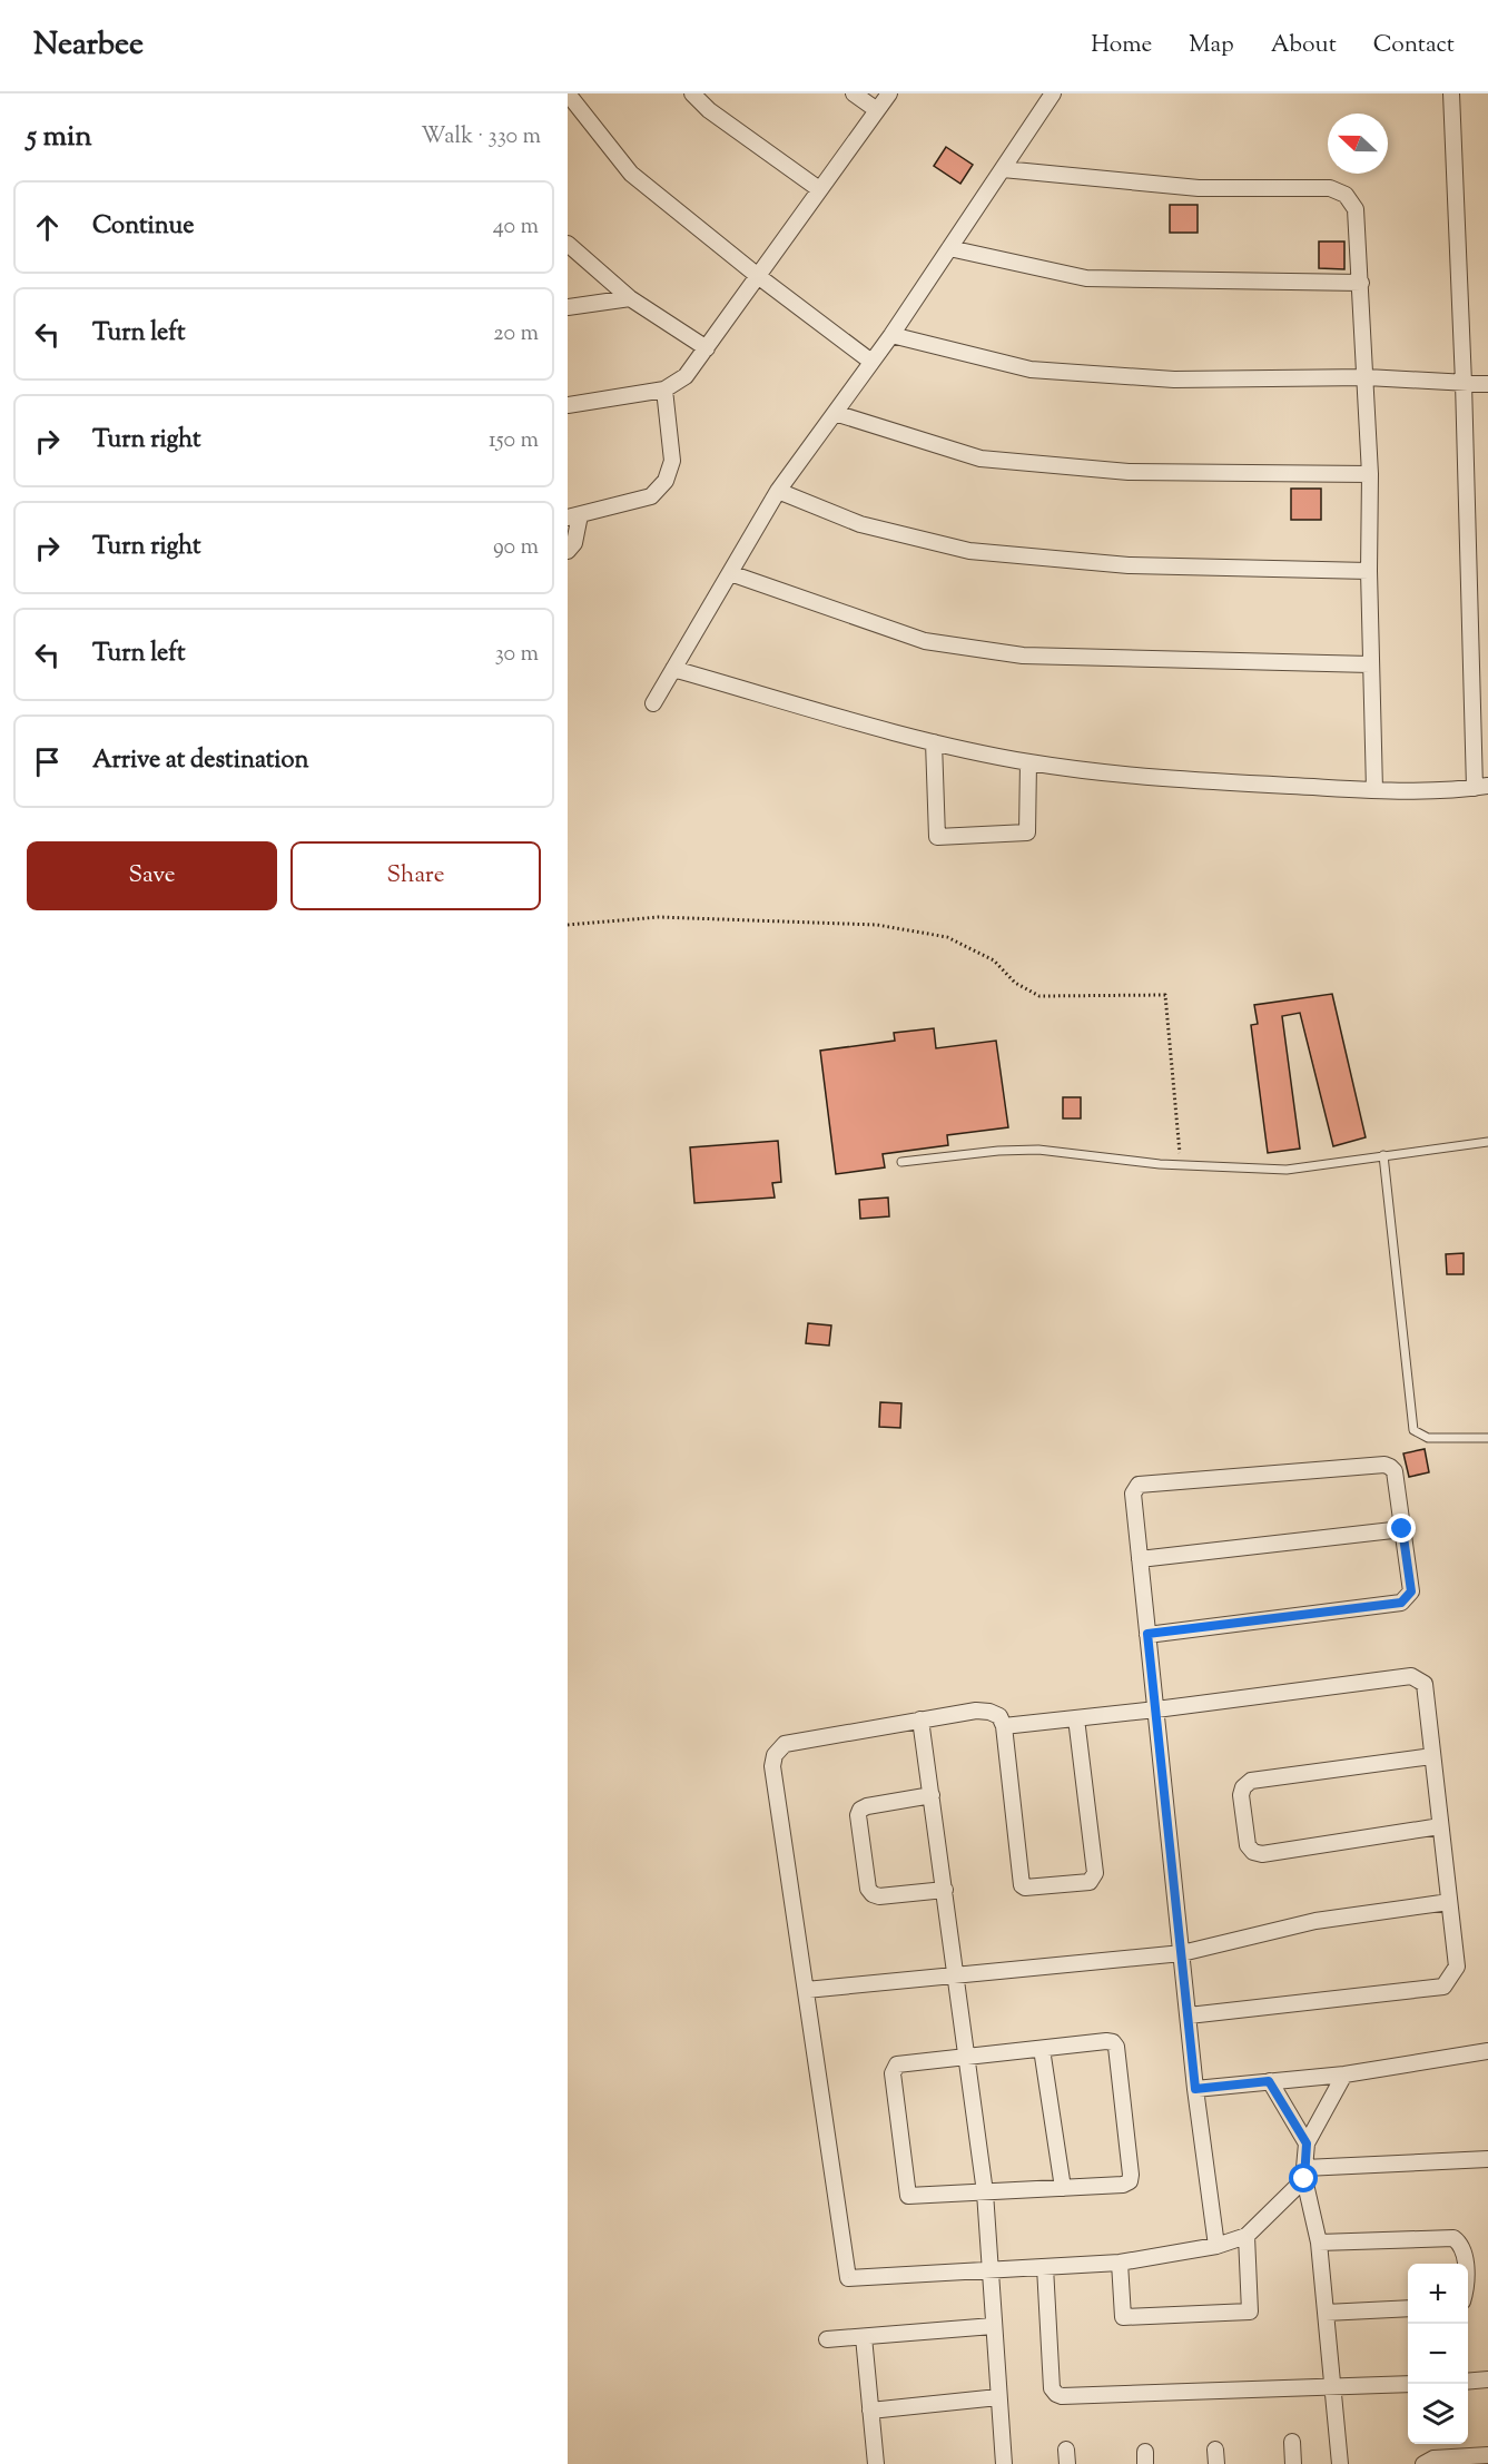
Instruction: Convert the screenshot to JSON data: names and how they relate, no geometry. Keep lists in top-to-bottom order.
{
  "north": "left",
  "page": {
    "header": "Nearbee",
    "nav": [
      "Home",
      "Map",
      "About",
      "Contact"
    ],
    "heading": ["5 min", "Walk · 330 m"],
    "list": [
      ["Continue", "40 m"],
      ["Turn left", "20 m"],
      ["Turn right", "150 m"],
      ["Turn right", "90 m"],
      ["Turn left", "30 m"],
      "Arrive at destination"
    ],
    "buttons": ["Save", "Share"],
    "map_buttons": ["+", "−"]
  }
}
